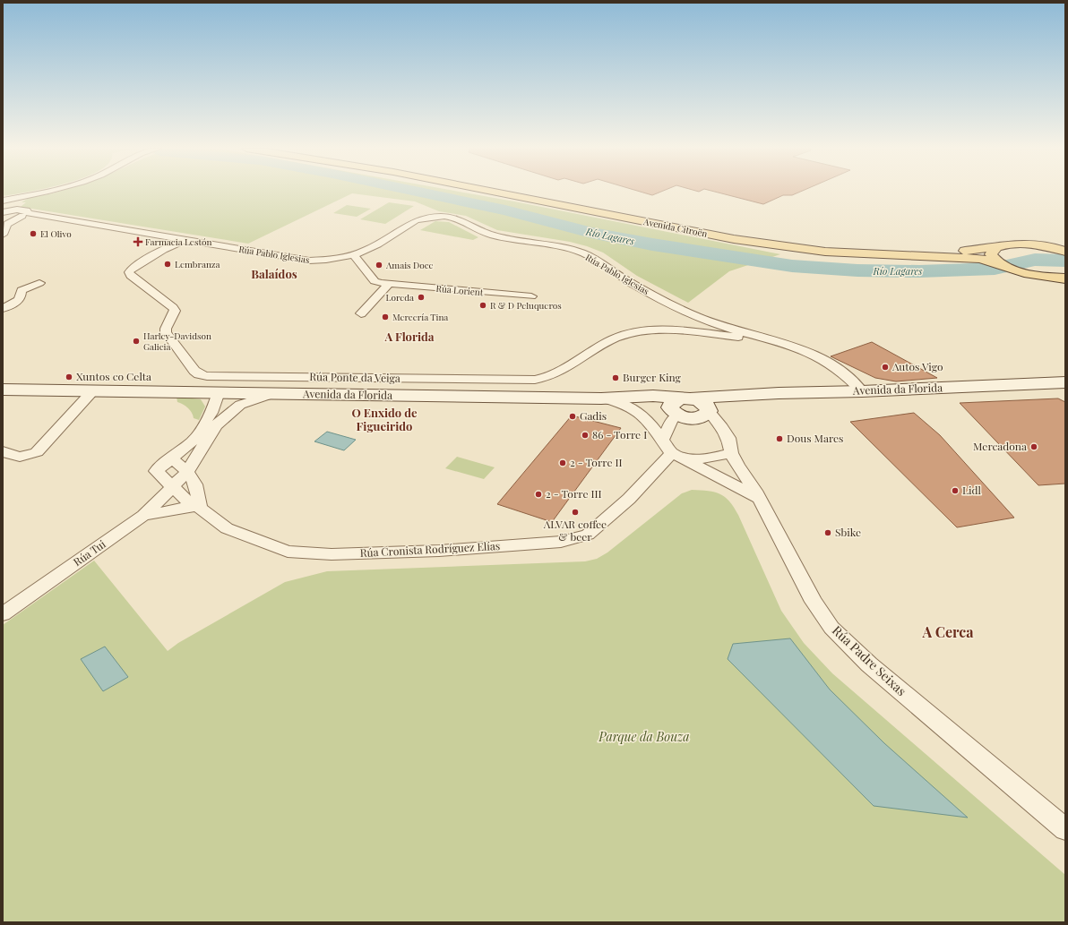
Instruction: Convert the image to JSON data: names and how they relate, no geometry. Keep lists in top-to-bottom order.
{
  "streets": {
    "main road": ["Avenida Citroën", "Avenida da Florida"],
    "street": [
      "Rúa Pablo Iglesias",
      "Rúa Lorient",
      "Rúa Ponte da Veiga",
      "Rúa Cronista Rodríguez Elías",
      "Rúa Tui",
      "Rúa Padre Seixas"
    ]
  },
  "crossings": [
    ["Rúa Pablo Iglesias", "Rúa Lorient"],
    ["Rúa Pablo Iglesias", "Rúa Ponte da Veiga"],
    ["Rúa Pablo Iglesias", "Avenida da Florida"],
    ["Avenida da Florida", "Rúa Cronista Rodríguez Elías"],
    ["Avenida da Florida", "Rúa Tui"],
    ["Avenida da Florida", "Rúa Padre Seixas"],
    ["Rúa Cronista Rodríguez Elías", "Rúa Tui"]
  ],
  "districts": [
    "Balaídos",
    "A Florida",
    "O Enxido de Figueirido",
    "A Cerca"
  ],
  "water": ["Río Lagares"],
  "parks": ["Parque da Bouza"],
  "places": {
    "other": [
      "El Olivo",
      "Lembranza",
      "Amais Doce",
      "Loreda",
      "R & D Peluqueros",
      "Mercería Tina",
      "Harley-Davidson Galicia",
      "Autos Vigo",
      "Xuntos co Celta",
      "Burger King",
      "Gadis",
      "86 - Torre I",
      "Dous Mares",
      "Mercadona",
      "2 - Torre II",
      "Lidl",
      "2 - Torre III",
      "ALVAR coffee & beer",
      "Sbike"
    ],
    "health": ["Farmacia Lestón"]
  }
}
